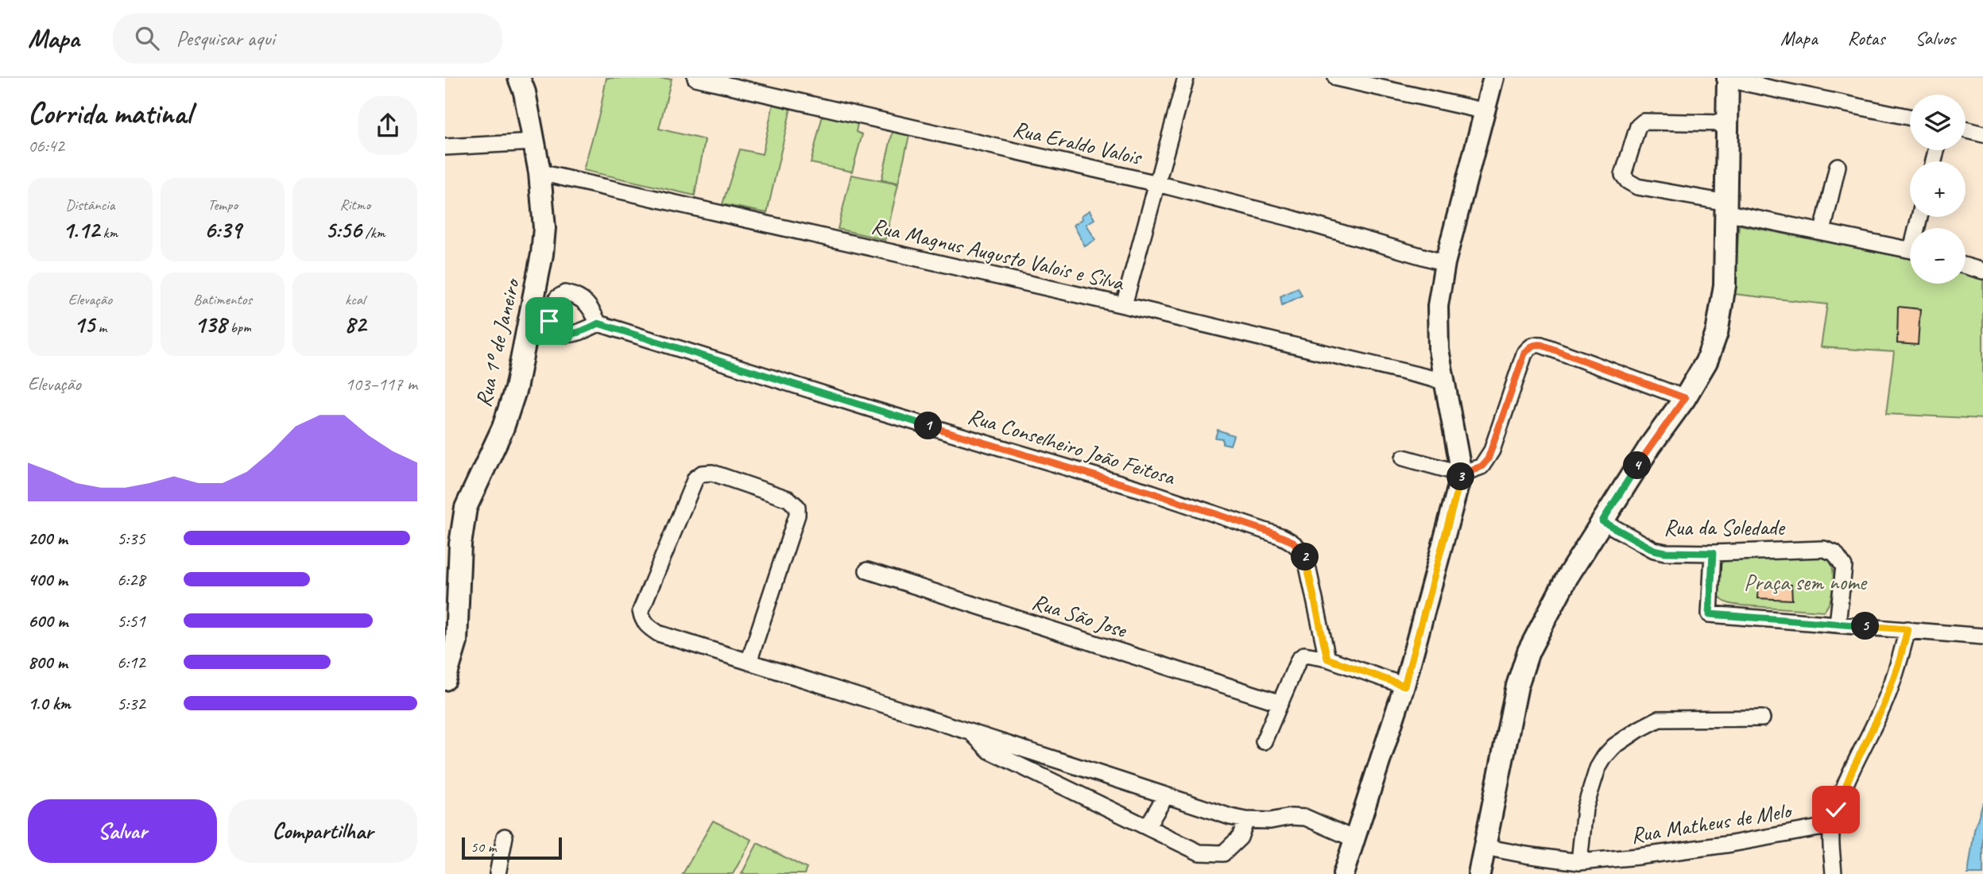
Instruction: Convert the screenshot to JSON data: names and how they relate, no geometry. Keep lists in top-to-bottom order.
{
  "streets": {
    "main road": ["Rua 1º de Janeiro"],
    "street": [
      "Rua Eraldo Valois",
      "Rua Magnus Augusto Valois e Silva",
      "Rua Conselheiro João Feitosa",
      "Rua da Soledade",
      "Rua São Jose",
      "Rua Matheus de Melo"
    ]
  },
  "crossings": [
    ["Rua Magnus Augusto Valois e Silva", "Rua 1º de Janeiro"]
  ],
  "parks": ["Praça sem nome"],
  "scale_bar": "50 m",
  "page": {
    "header": "Mapa",
    "search": "Pesquisar aqui",
    "nav": ["Mapa", "Rotas", "Salvos"],
    "heading": ["Corrida matinal", "06:42"],
    "map_buttons": ["+", "−"],
    "stats": [
      ["Distância", "1.12 km"],
      ["Tempo", "6:39"],
      ["Ritmo", "5:56 /km"],
      ["Elevação", "15 m"],
      ["Batimentos", "138 bpm"],
      ["kcal", "82"]
    ],
    "chart": ["Elevação", "103–117 m"],
    "pins": [
      "1",
      "4",
      "3",
      "2",
      "5"
    ],
    "list": [
      {
        "name": "200 m",
        "note": "5:35"
      },
      {
        "name": "400 m",
        "note": "6:28"
      },
      {
        "name": "600 m",
        "note": "5:51"
      },
      {
        "name": "800 m",
        "note": "6:12"
      },
      {
        "name": "1.0 km",
        "note": "5:32"
      }
    ],
    "buttons": ["Salvar", "Compartilhar"],
    "scale": "50 m"
  }
}
